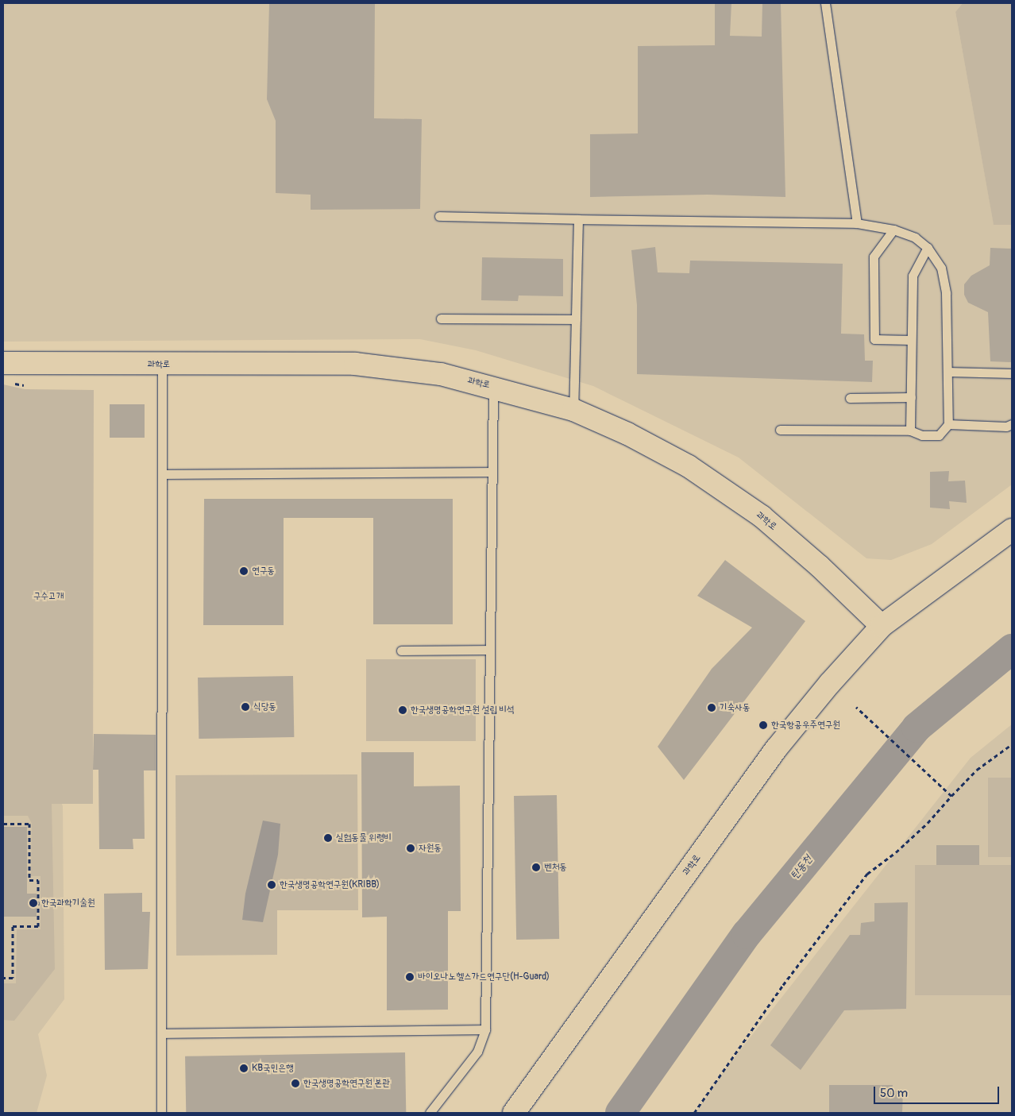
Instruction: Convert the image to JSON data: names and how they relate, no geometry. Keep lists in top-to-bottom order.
{
  "streets": {
    "street": ["과학로"]
  },
  "water": ["탄동천"],
  "parks": ["구수고개"],
  "places": [
    "연구동",
    "식당동",
    "기숙사동",
    "한국생명공학연구원 설립 비석",
    "한국항공우주연구원",
    "실험동물 위령비",
    "자원동",
    "벤처동",
    "한국생명공학연구원(KRIBB)",
    "한국과학기술원",
    "바이오나노헬스가드연구단(H-Guard)",
    "KB국민은행",
    "한국생명공학연구원 본관"
  ],
  "scale_bar": "50 m"
}
